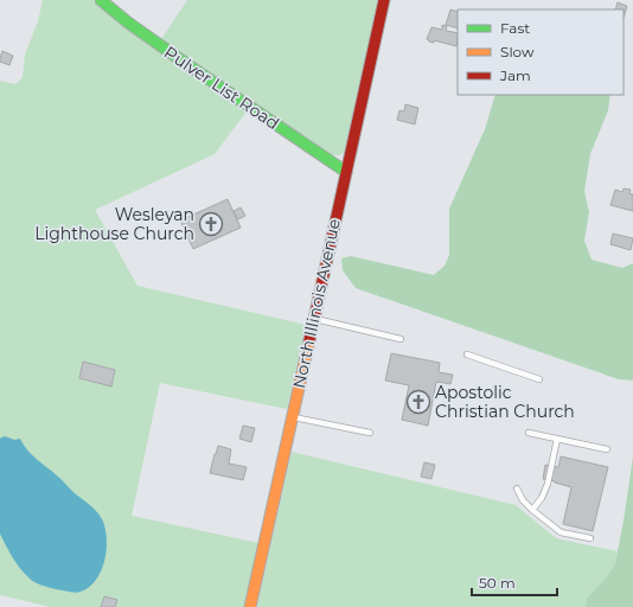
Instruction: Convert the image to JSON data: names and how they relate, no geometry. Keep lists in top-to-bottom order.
{
  "streets": {
    "street": ["Pulver List Road", "North Illinois Avenue"]
  },
  "crossings": [
    ["Pulver List Road", "North Illinois Avenue"]
  ],
  "places": {
    "church": ["Wesleyan Lighthouse Church", "Apostolic Christian Church"]
  },
  "legend": ["Fast", "Slow", "Jam"],
  "scale_bar": "50 m"
}
